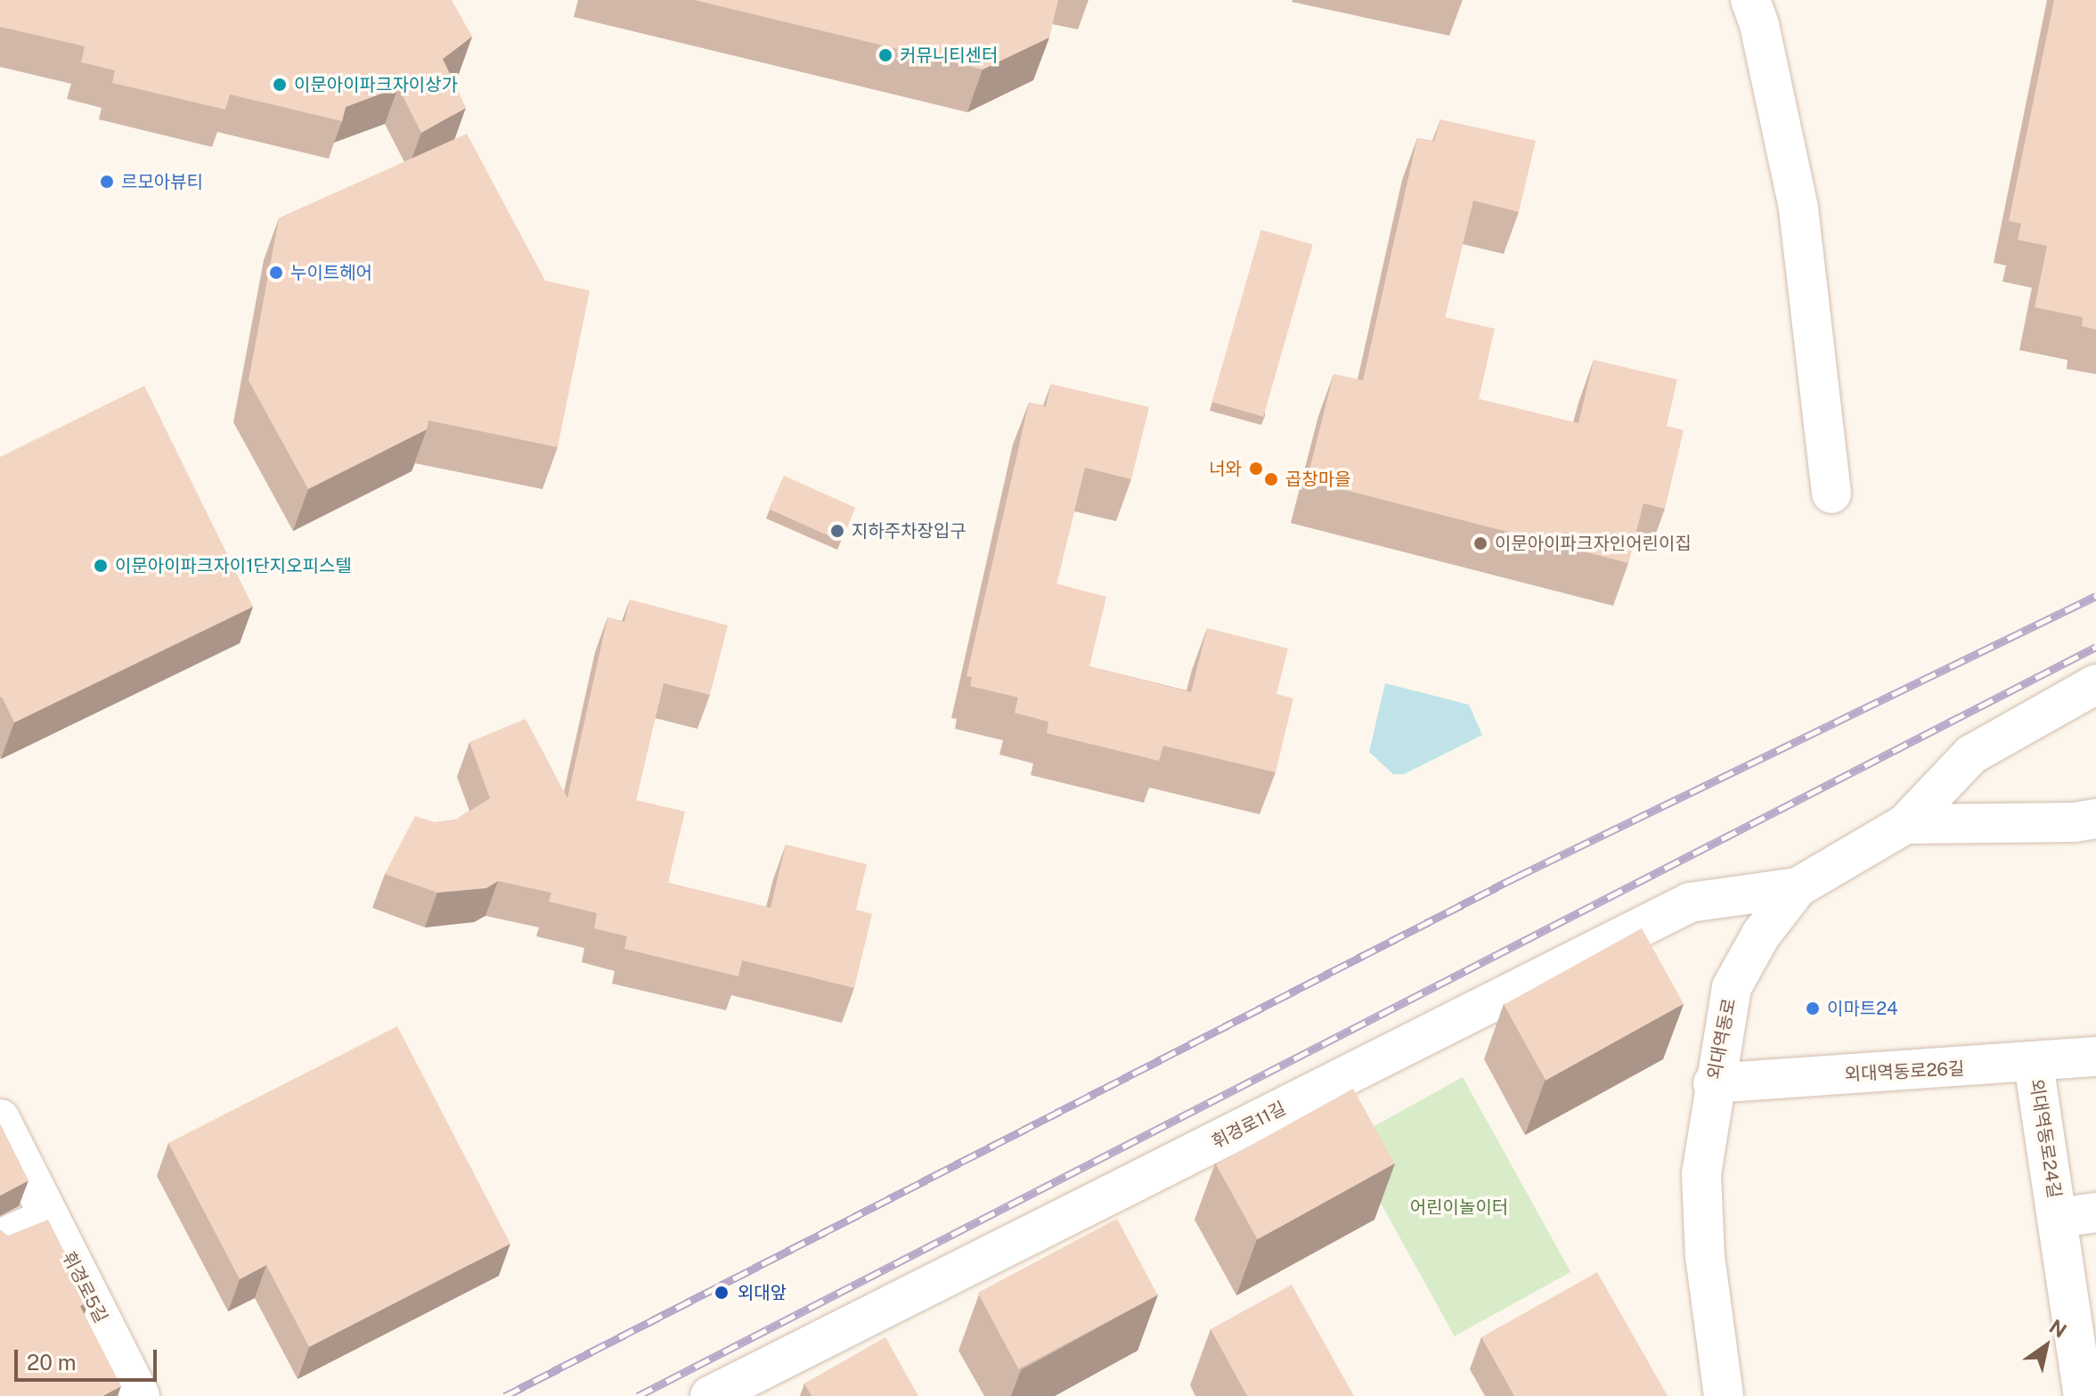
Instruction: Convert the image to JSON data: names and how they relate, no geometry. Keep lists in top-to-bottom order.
{
  "streets": {
    "street": [
      "외대역동로",
      "외대역동로26길",
      "휘경로11길",
      "외대역동로24길",
      "휘경로5길"
    ]
  },
  "crossings": [
    ["외대역동로", "외대역동로26길"],
    ["외대역동로", "휘경로11길"],
    ["외대역동로26길", "외대역동로24길"]
  ],
  "parks": ["어린이놀이터"],
  "places": [
    "커뮤니티센터",
    "이문아이파크자이상가",
    "르모아뷰티",
    "누이트헤어",
    "너와",
    "곱창마을",
    "지하주차장입구",
    "이문아이파크자인어린이집",
    "이문아이파크자이1단지오피스텔",
    "이마트24",
    "외대앞"
  ],
  "scale_bar": "20 m",
  "north": "top right"
}
